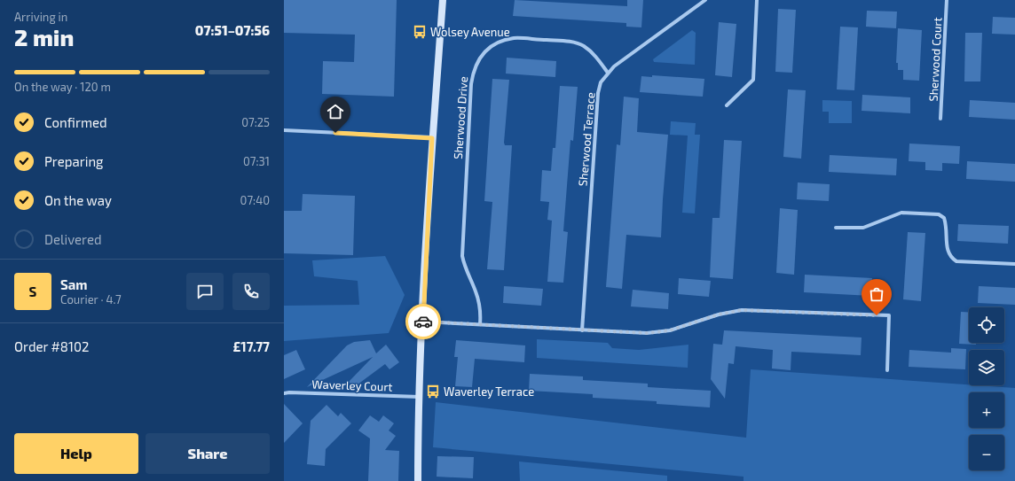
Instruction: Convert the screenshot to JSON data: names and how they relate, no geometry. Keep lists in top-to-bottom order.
{
  "streets": {
    "street": [
      "Sherwood Court",
      "Sherwood Drive",
      "Sherwood Terrace",
      "Waverley Court"
    ]
  },
  "crossings": [
    ["Sherwood Drive", "Sherwood Terrace"]
  ],
  "places": {
    "bus stop": ["Wolsey Avenue", "Waverley Terrace"]
  },
  "page": {
    "heading": ["2 min", "Arriving in", "07:51–07:56"],
    "panel": [
      "Sam",
      "Courier · 4.7",
      "Order #8102",
      "£17.77"
    ],
    "bar": "On the way · 120 m",
    "list": [
      ["Confirmed", "07:25"],
      ["Preparing", "07:31"],
      ["On the way", "07:40"],
      "Delivered"
    ],
    "round": "S",
    "map_buttons": ["+", "−"],
    "buttons": ["Help", "Share"]
  }
}
